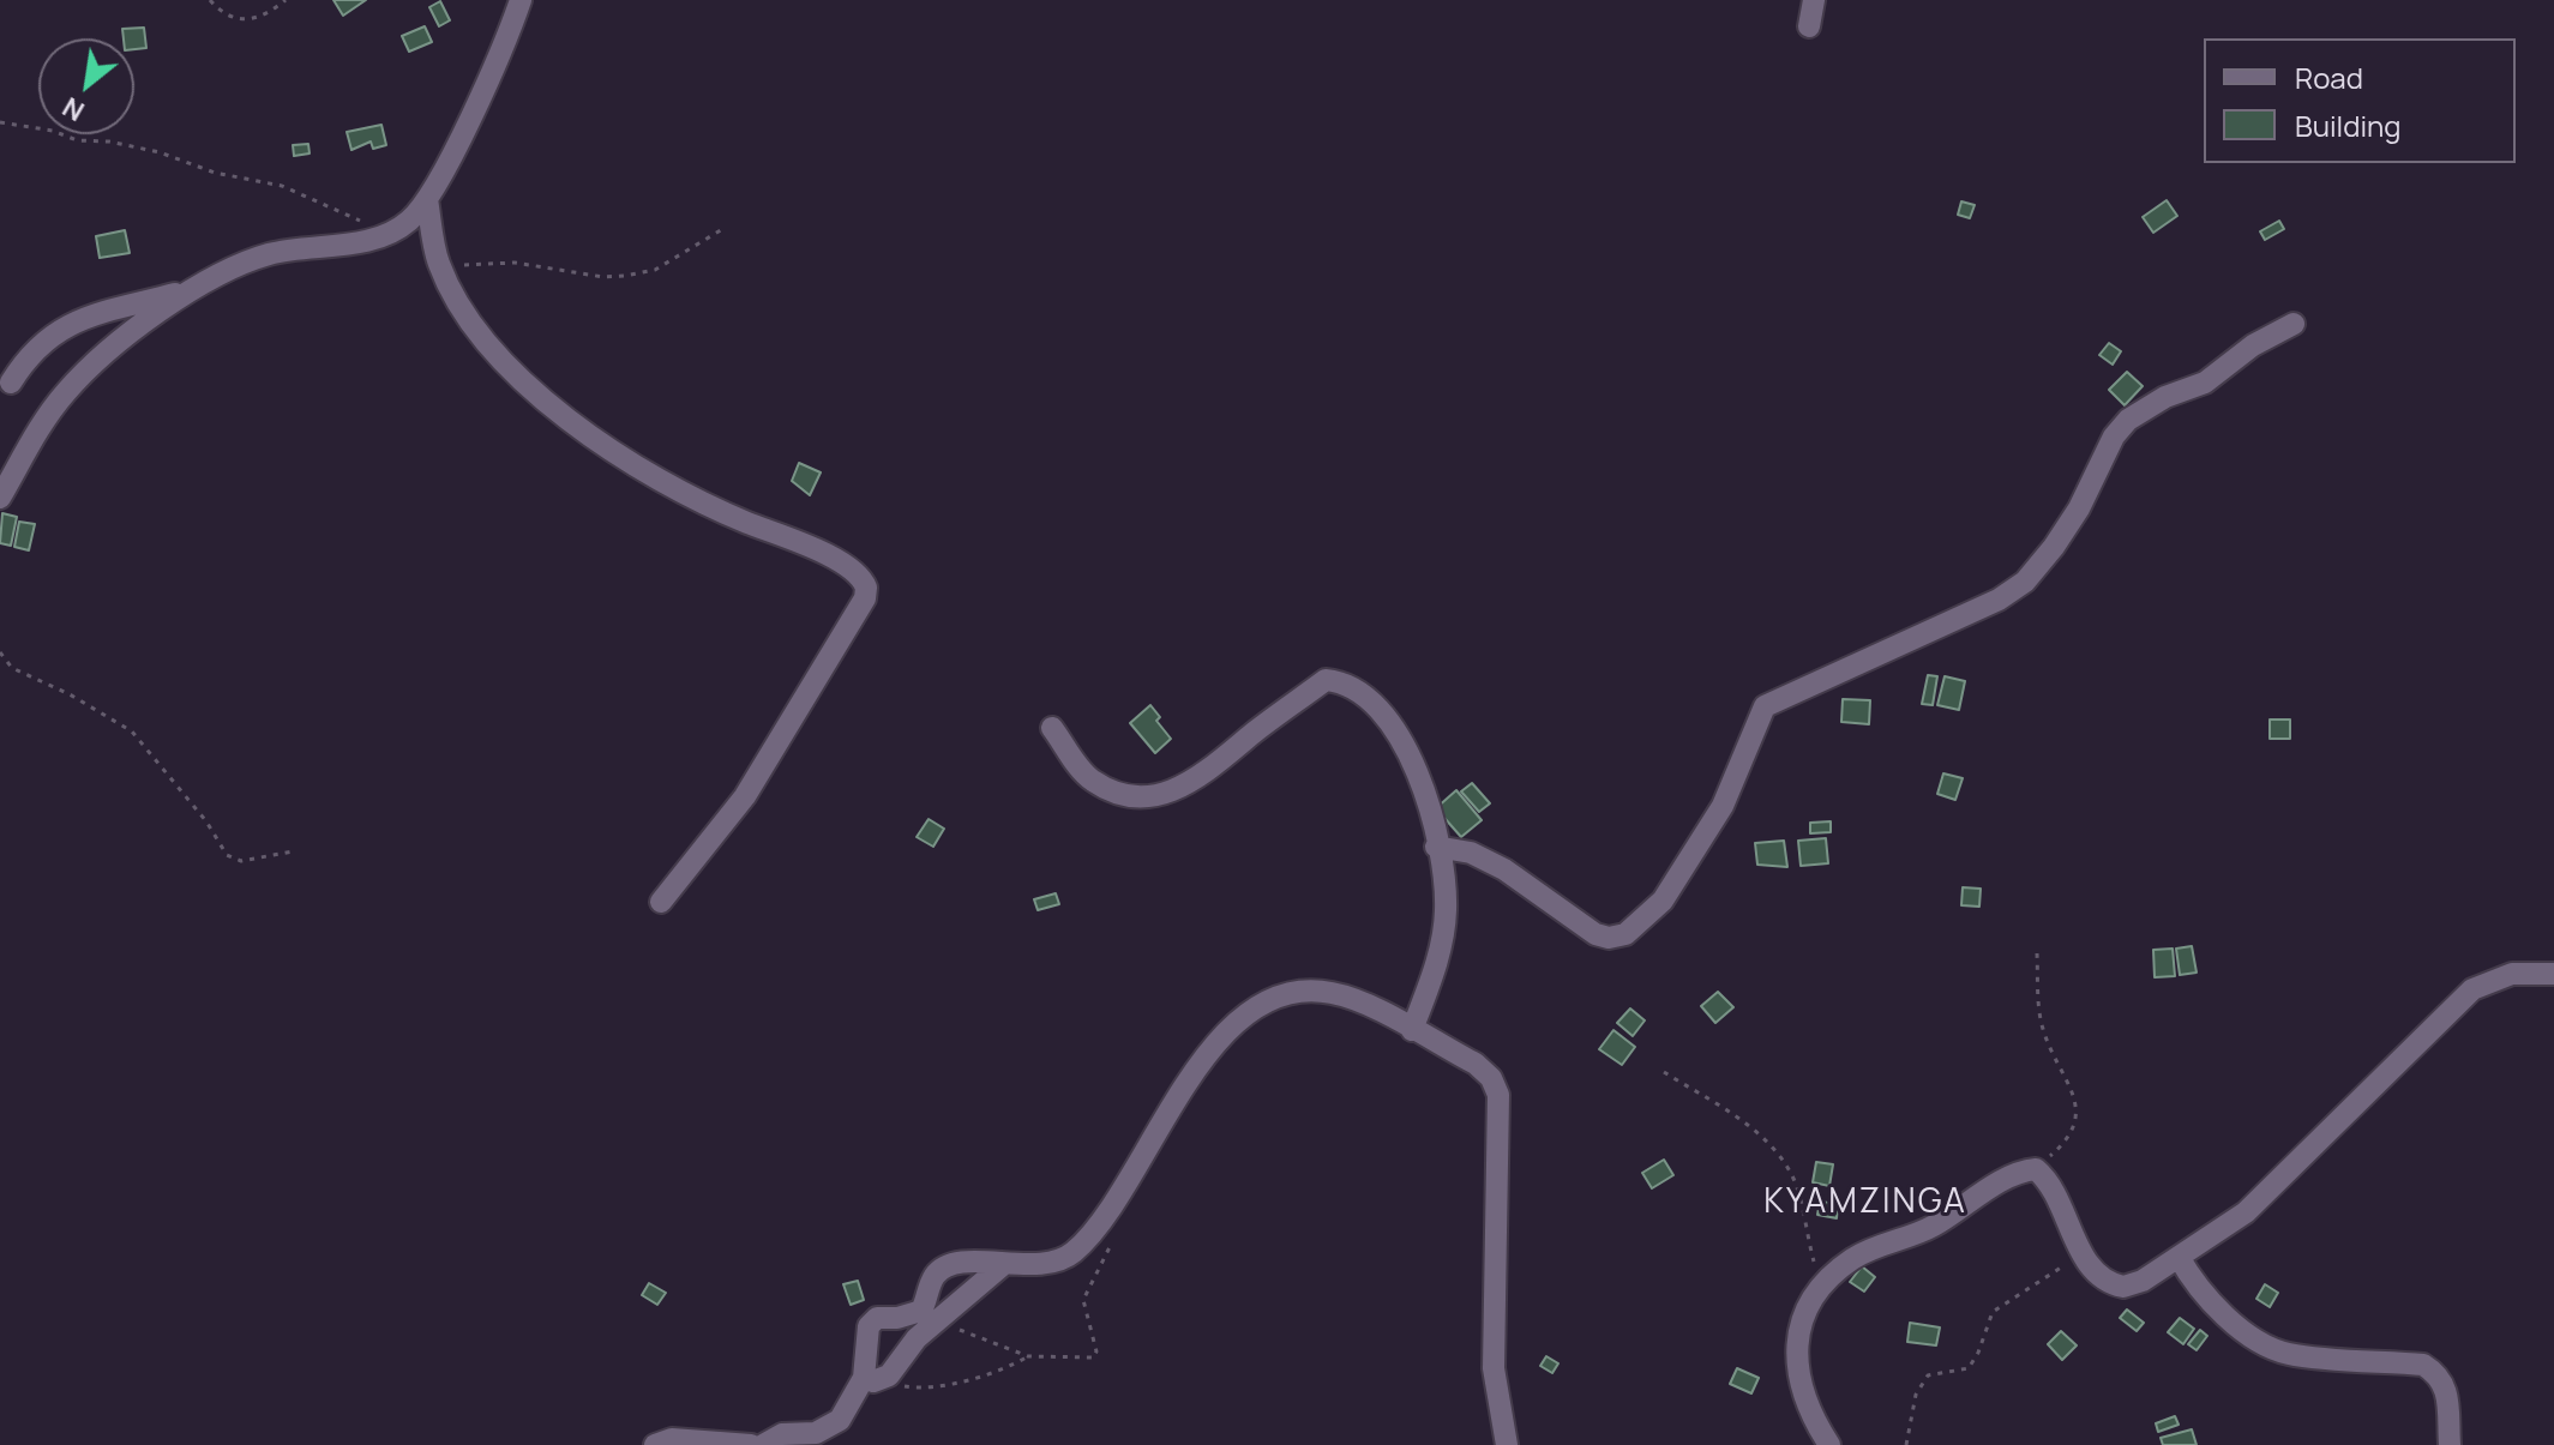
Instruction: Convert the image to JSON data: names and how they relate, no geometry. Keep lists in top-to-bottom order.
{
  "districts": ["KYAMZINGA"],
  "legend": ["Road", "Building"],
  "north": "bottom left"
}
